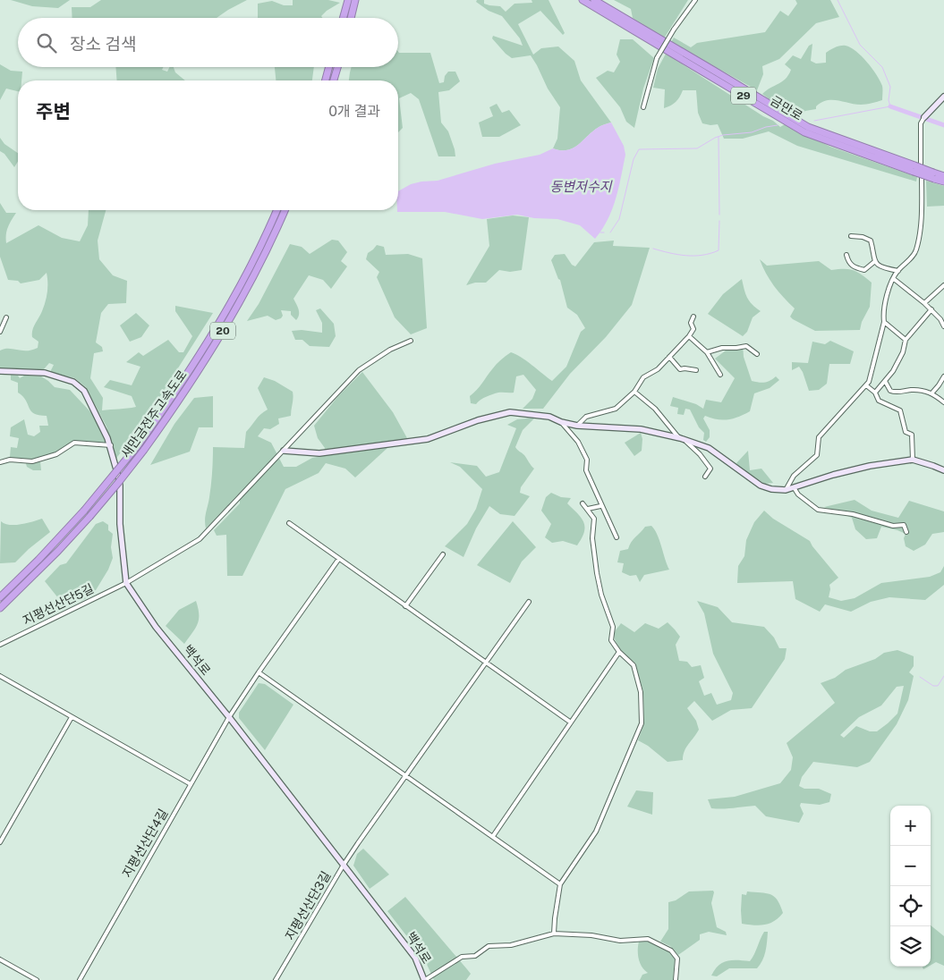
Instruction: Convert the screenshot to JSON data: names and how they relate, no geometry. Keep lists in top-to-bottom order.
{
  "streets": {
    "highway": [
      "29",
      "금만로",
      "20",
      "새만금전주고속도로"
    ],
    "street": [
      "지평선산단5길",
      "백석로",
      "지평선산단4길",
      "지평선산단3길"
    ]
  },
  "crossings": [
    ["지평선산단5길", "백석로"],
    ["백석로", "지평선산단4길"],
    ["백석로", "지평선산단3길"]
  ],
  "water": ["동변저수지"],
  "page": {
    "search": "장소 검색",
    "heading": ["주변", "0개 결과"],
    "map_buttons": ["+", "−"]
  }
}
